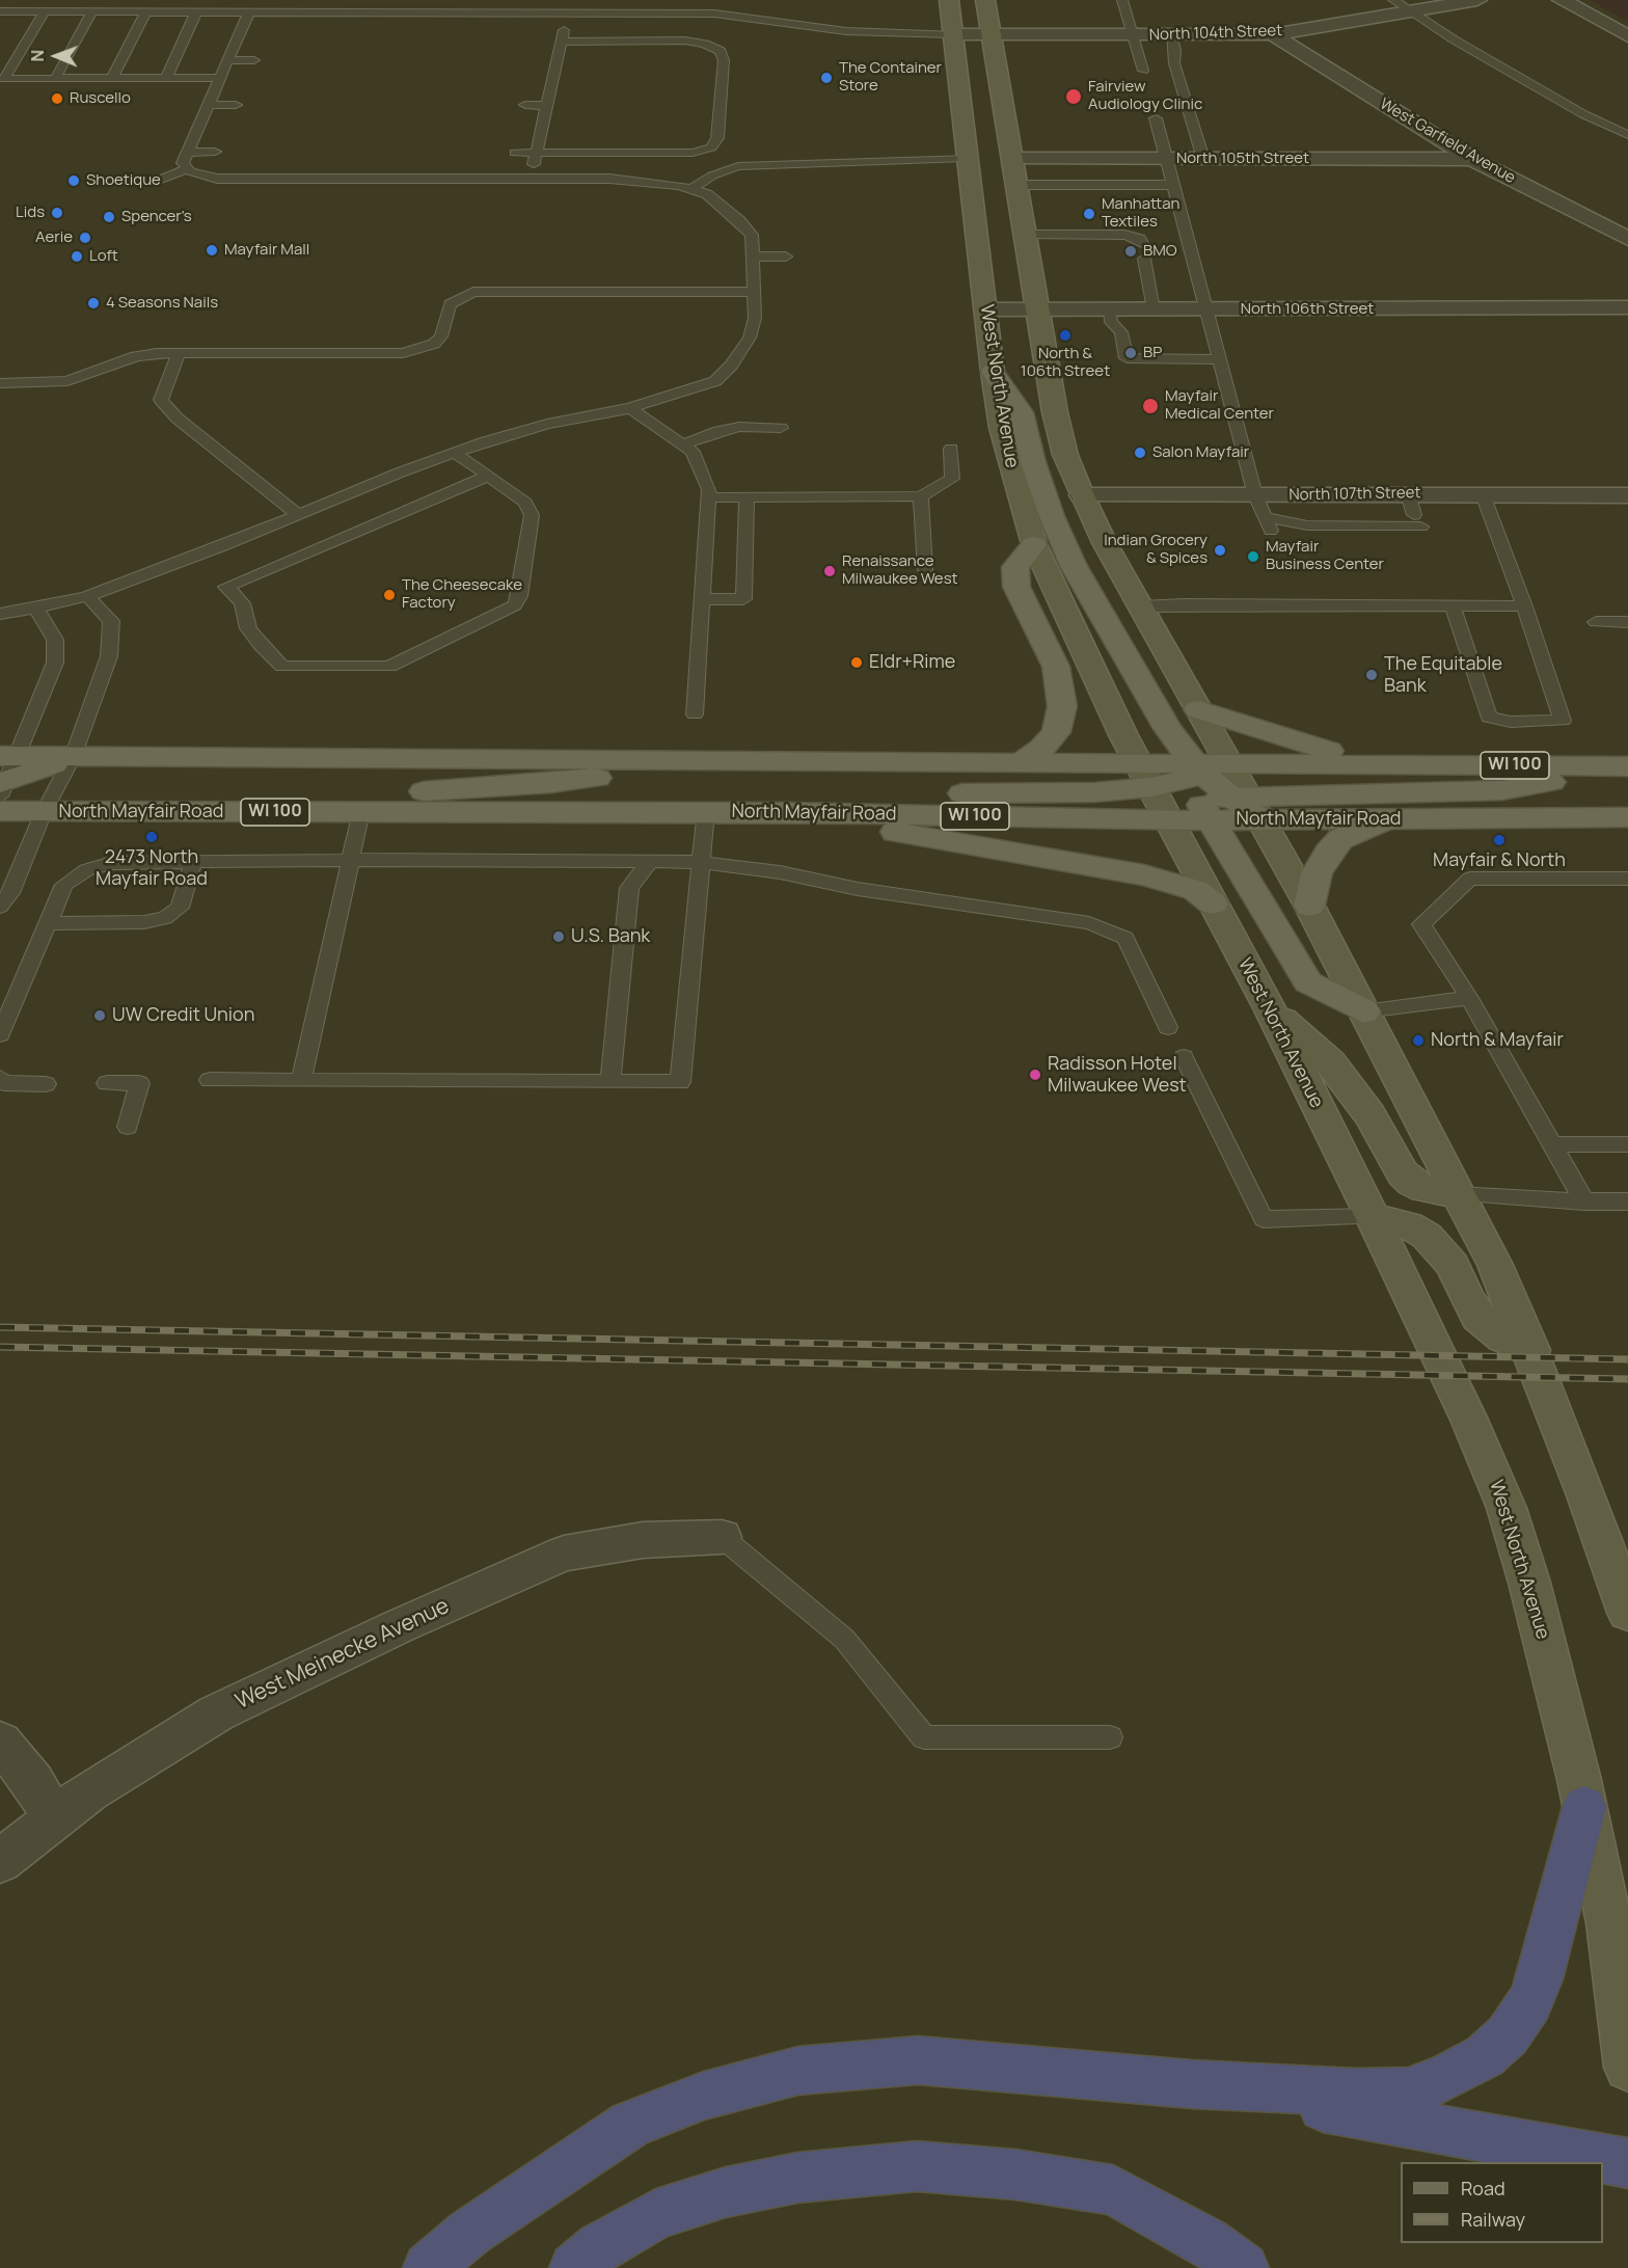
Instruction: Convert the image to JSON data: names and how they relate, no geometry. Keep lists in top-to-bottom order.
{
  "streets": {
    "main road": ["West North Avenue", "WI 100", "North Mayfair Road"],
    "street": [
      "North 104th Street",
      "West Garfield Avenue",
      "North 105th Street",
      "North 106th Street",
      "North 107th Street",
      "West Meinecke Avenue"
    ]
  },
  "crossings": [
    ["North 104th Street", "West Garfield Avenue"],
    ["North 104th Street", "West North Avenue"],
    ["West Garfield Avenue", "North 105th Street"],
    ["North 106th Street", "West North Avenue"],
    ["West North Avenue", "North Mayfair Road"]
  ],
  "places": [
    "The Container Store",
    "Fairview Audiology Clinic",
    "Ruscello",
    "Shoetique",
    "Lids",
    "Manhattan Textiles",
    "Spencer's",
    "Aerie",
    "Mayfair Mall",
    "BMO",
    "Loft",
    "4 Seasons Nails",
    "North & 106th Street",
    "BP",
    "Mayfair Medical Center",
    "Salon Mayfair",
    "Indian Grocery & Spices",
    "Mayfair Business Center",
    "Renaissance Milwaukee West",
    "The Cheesecake Factory",
    "Eldr+Rime",
    "The Equitable Bank",
    "2473 North Mayfair Road",
    "Mayfair & North",
    "U.S. Bank",
    "UW Credit Union",
    "North & Mayfair",
    "Radisson Hotel Milwaukee West"
  ],
  "legend": ["Road", "Railway"],
  "north": "left"
}
